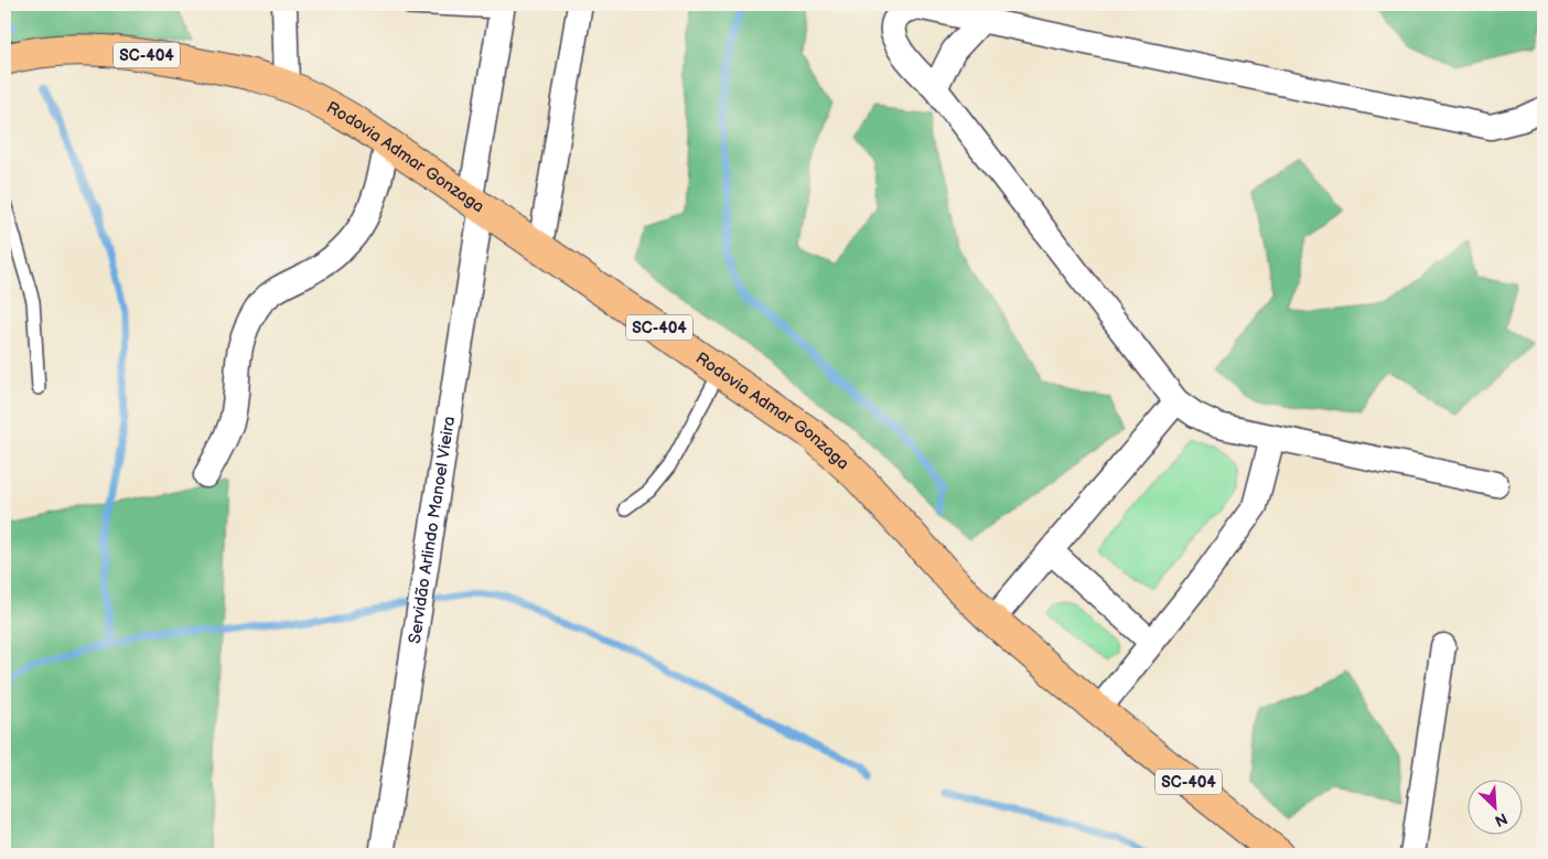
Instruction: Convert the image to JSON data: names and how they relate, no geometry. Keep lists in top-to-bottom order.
{
  "streets": {
    "main road": ["SC-404", "Rodovia Admar Gonzaga"],
    "street": ["Servidão Arlindo Manoel Vieira"]
  },
  "crossings": [
    ["Rodovia Admar Gonzaga", "Servidão Arlindo Manoel Vieira"]
  ],
  "north": "bottom right"
}
